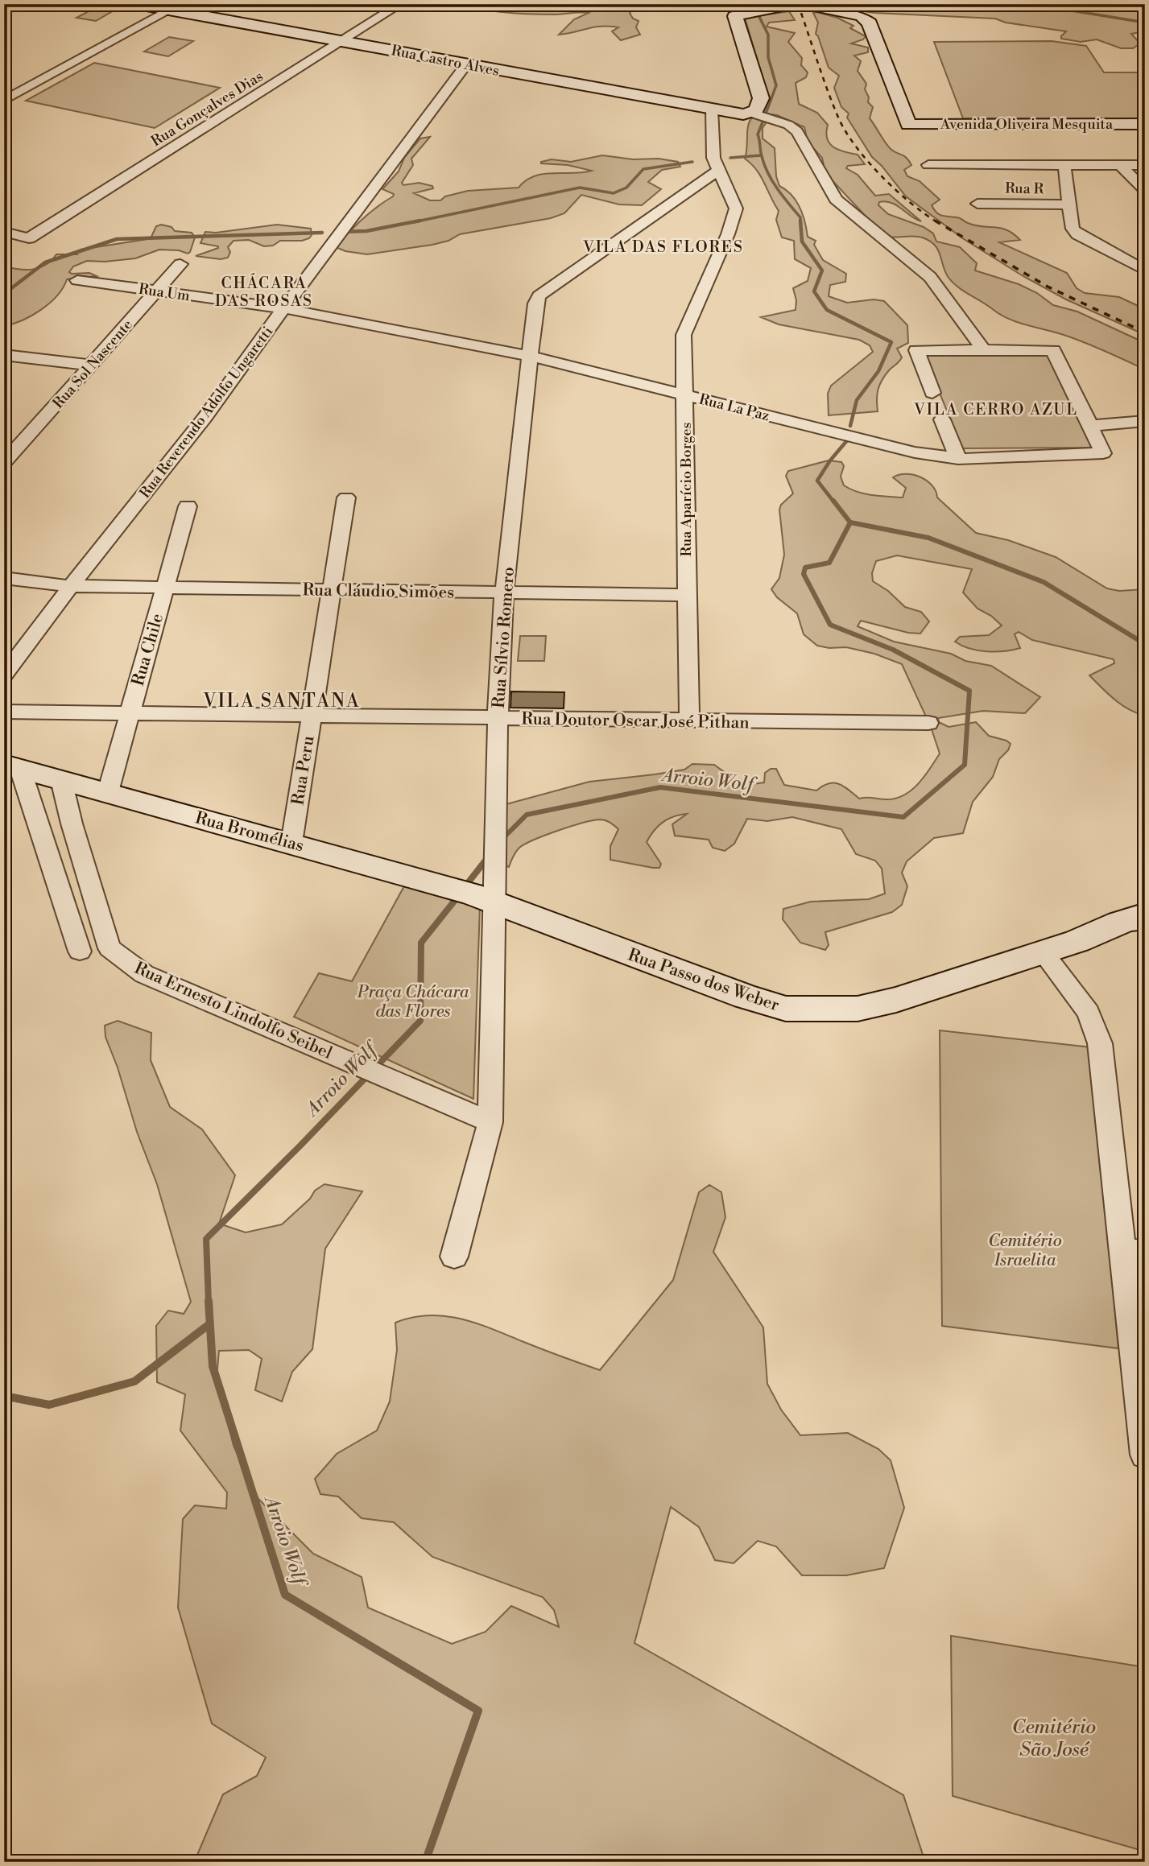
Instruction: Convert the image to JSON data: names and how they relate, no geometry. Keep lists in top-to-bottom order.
{
  "streets": {
    "street": [
      "Rua Castro Alves",
      "Rua Gonçalves Dias",
      "Avenida Oliveira Mesquita",
      "Rua R",
      "Rua Um",
      "Rua Sol Nascente",
      "Rua La Paz",
      "Rua Reverendo Adolfo Ungaretti",
      "Rua Aparício Borges",
      "Rua Cláudio Simões",
      "Rua Sílvio Romero",
      "Rua Chile",
      "Rua Doutor Oscar José Pithan",
      "Rua Peru",
      "Rua Bromélias",
      "Rua Passo dos Weber",
      "Rua Ernesto Lindolfo Seibel"
    ]
  },
  "crossings": [
    ["Rua Castro Alves", "Rua Gonçalves Dias"],
    ["Rua Castro Alves", "Rua Reverendo Adolfo Ungaretti"],
    ["Rua Um", "Rua Sol Nascente"],
    ["Rua Um", "Rua La Paz"],
    ["Rua Um", "Rua Reverendo Adolfo Ungaretti"],
    ["Rua La Paz", "Rua Reverendo Adolfo Ungaretti"],
    ["Rua La Paz", "Rua Aparício Borges"],
    ["Rua La Paz", "Rua Sílvio Romero"],
    ["Rua Reverendo Adolfo Ungaretti", "Rua Cláudio Simões"],
    ["Rua Aparício Borges", "Rua Cláudio Simões"],
    ["Rua Aparício Borges", "Rua Sílvio Romero"],
    ["Rua Aparício Borges", "Rua Doutor Oscar José Pithan"],
    ["Rua Cláudio Simões", "Rua Sílvio Romero"],
    ["Rua Cláudio Simões", "Rua Chile"],
    ["Rua Cláudio Simões", "Rua Peru"],
    ["Rua Sílvio Romero", "Rua Doutor Oscar José Pithan"],
    ["Rua Sílvio Romero", "Rua Bromélias"],
    ["Rua Sílvio Romero", "Rua Passo dos Weber"],
    ["Rua Sílvio Romero", "Rua Ernesto Lindolfo Seibel"],
    ["Rua Chile", "Rua Doutor Oscar José Pithan"],
    ["Rua Chile", "Rua Bromélias"],
    ["Rua Doutor Oscar José Pithan", "Rua Peru"],
    ["Rua Peru", "Rua Bromélias"],
    ["Rua Bromélias", "Rua Passo dos Weber"],
    ["Rua Bromélias", "Rua Ernesto Lindolfo Seibel"]
  ],
  "districts": [
    "VILA DAS FLORES",
    "CHÁCARA DAS ROSAS",
    "VILA CERRO AZUL",
    "VILA SANTANA"
  ],
  "water": ["Arroio Wolf"],
  "parks": ["Praça Chácara das Flores", "Cemitério Israelita", "Cemitério São José"]
}
